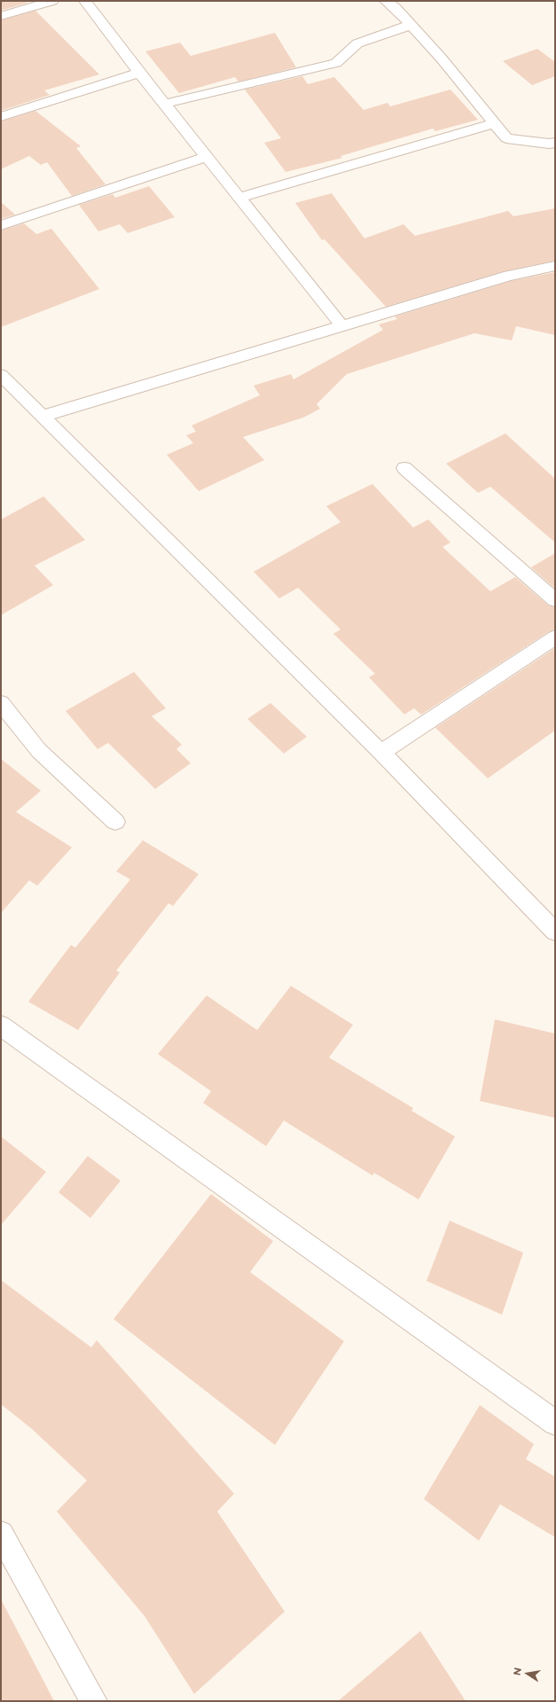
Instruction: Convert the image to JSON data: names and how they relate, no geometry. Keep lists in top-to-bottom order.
{
  "north": "left"
}
